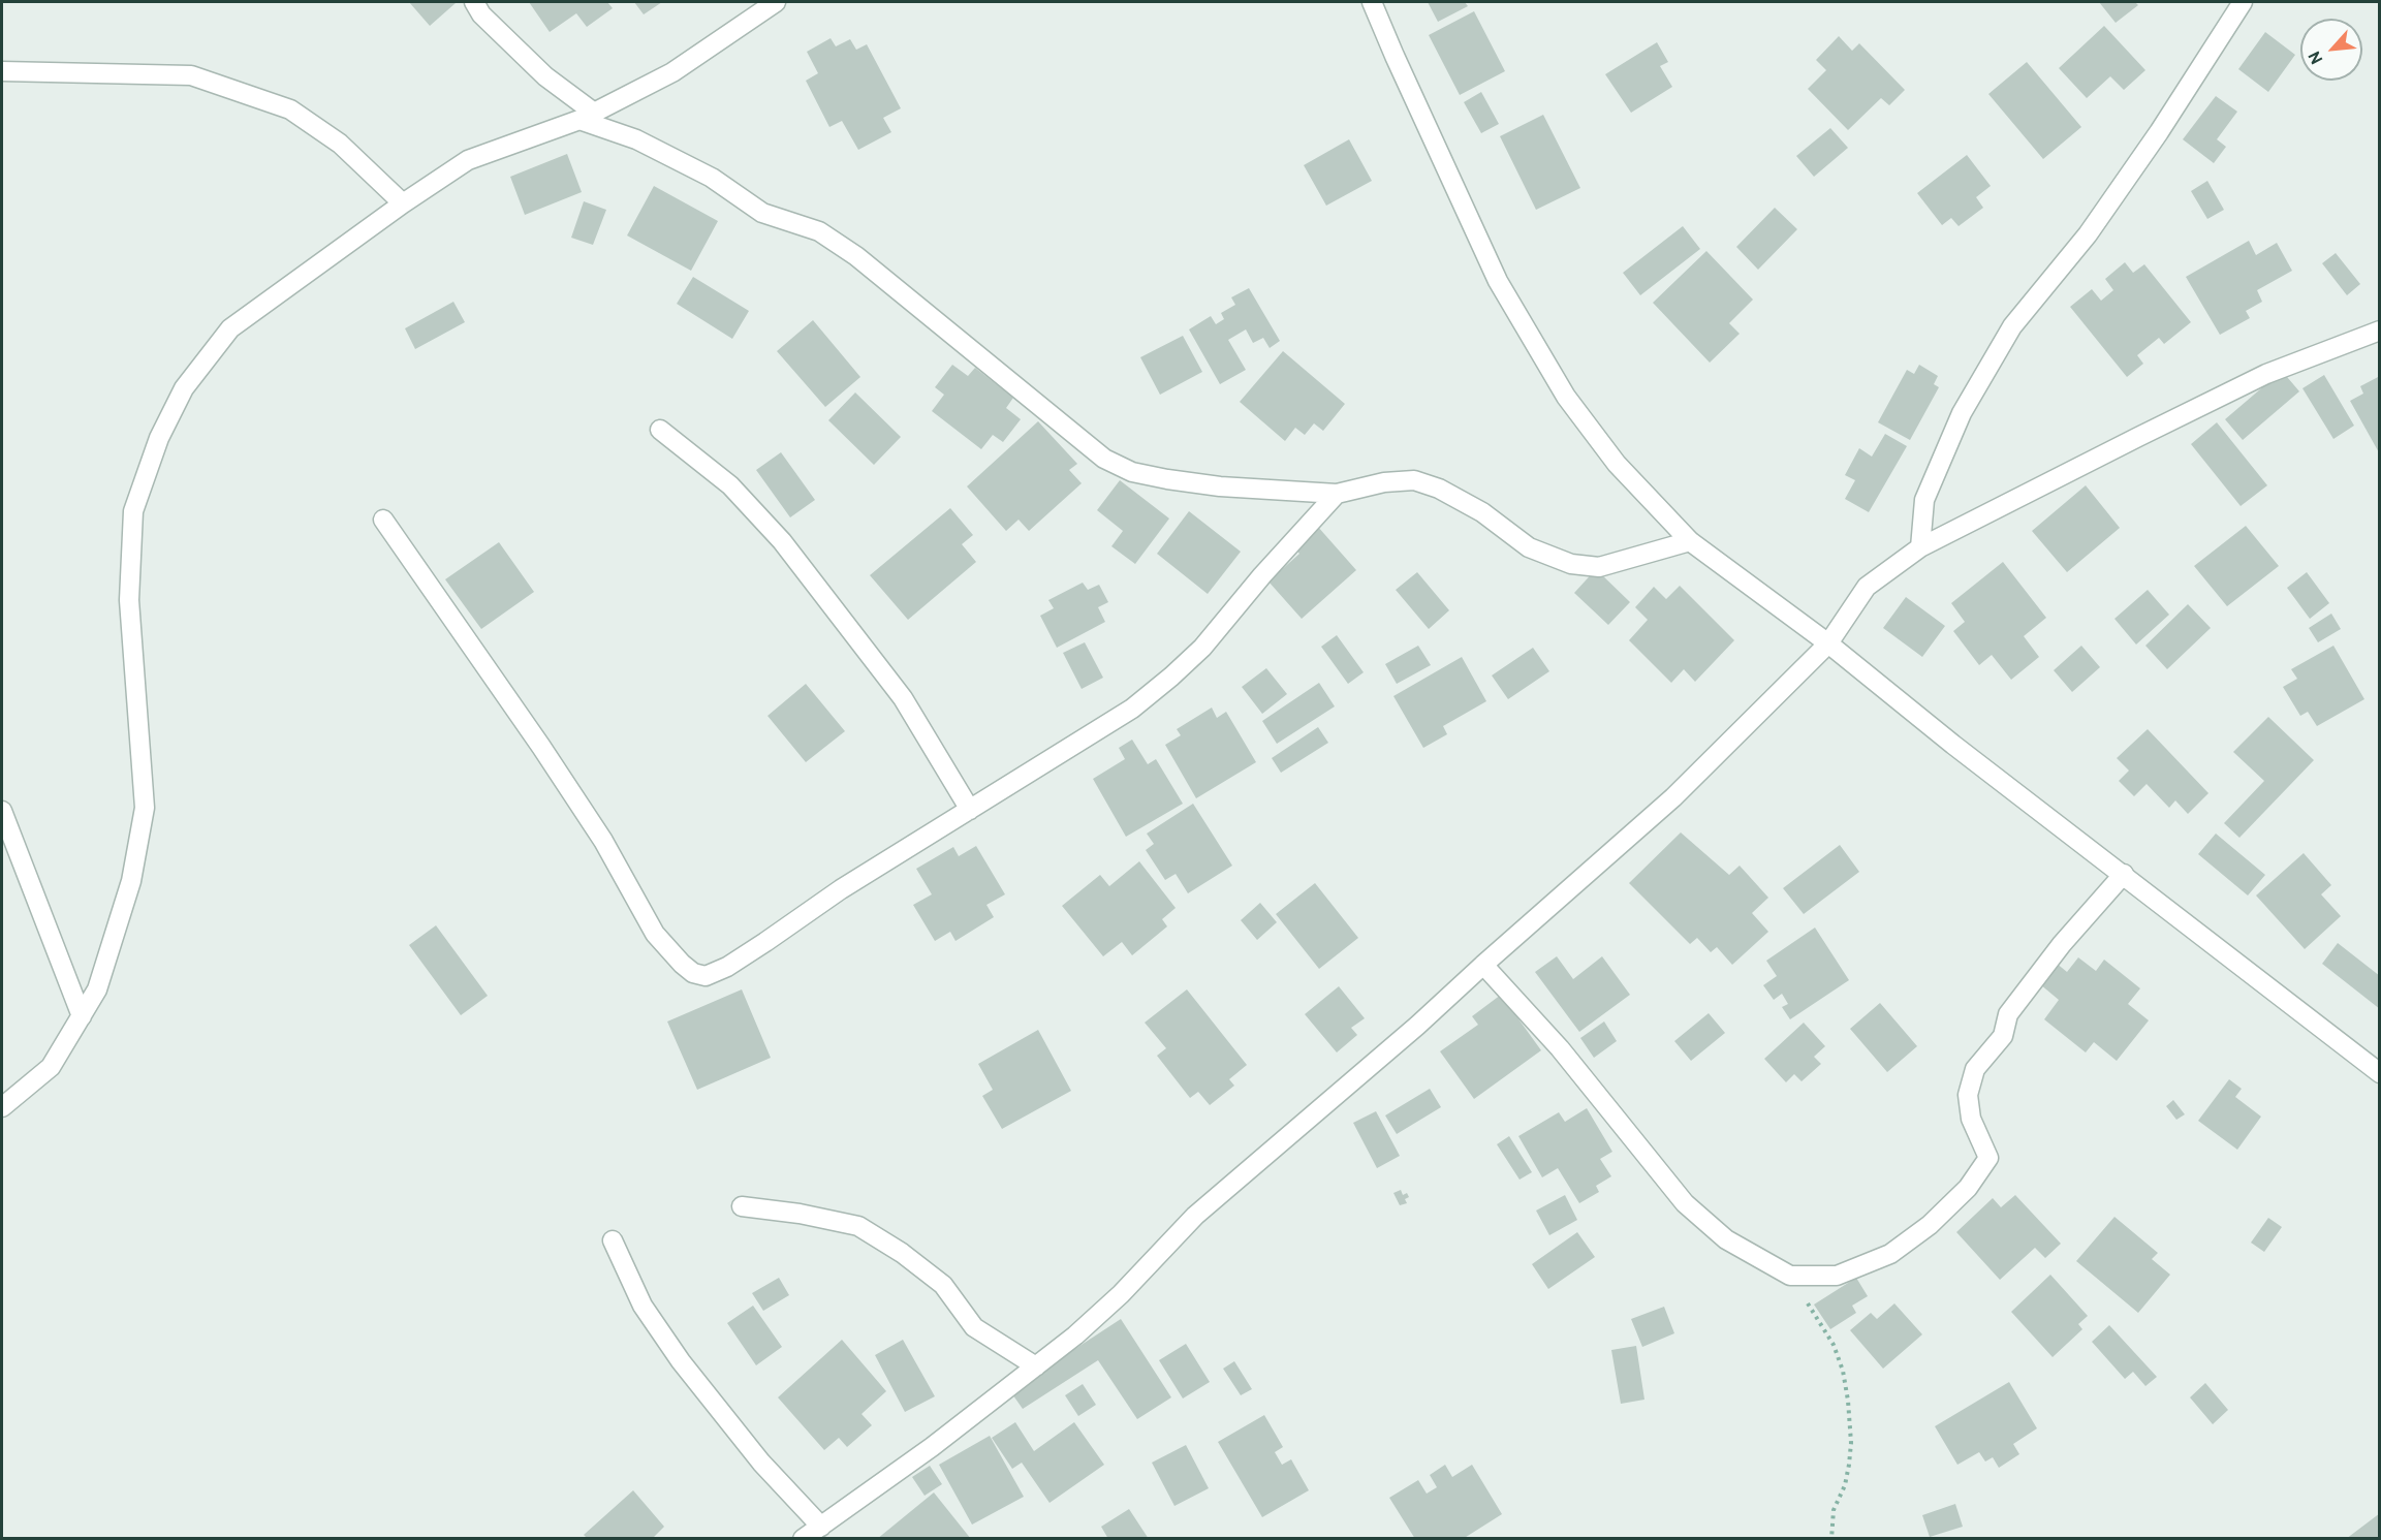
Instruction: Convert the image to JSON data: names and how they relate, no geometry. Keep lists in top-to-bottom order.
{
  "north": "bottom left"
}
